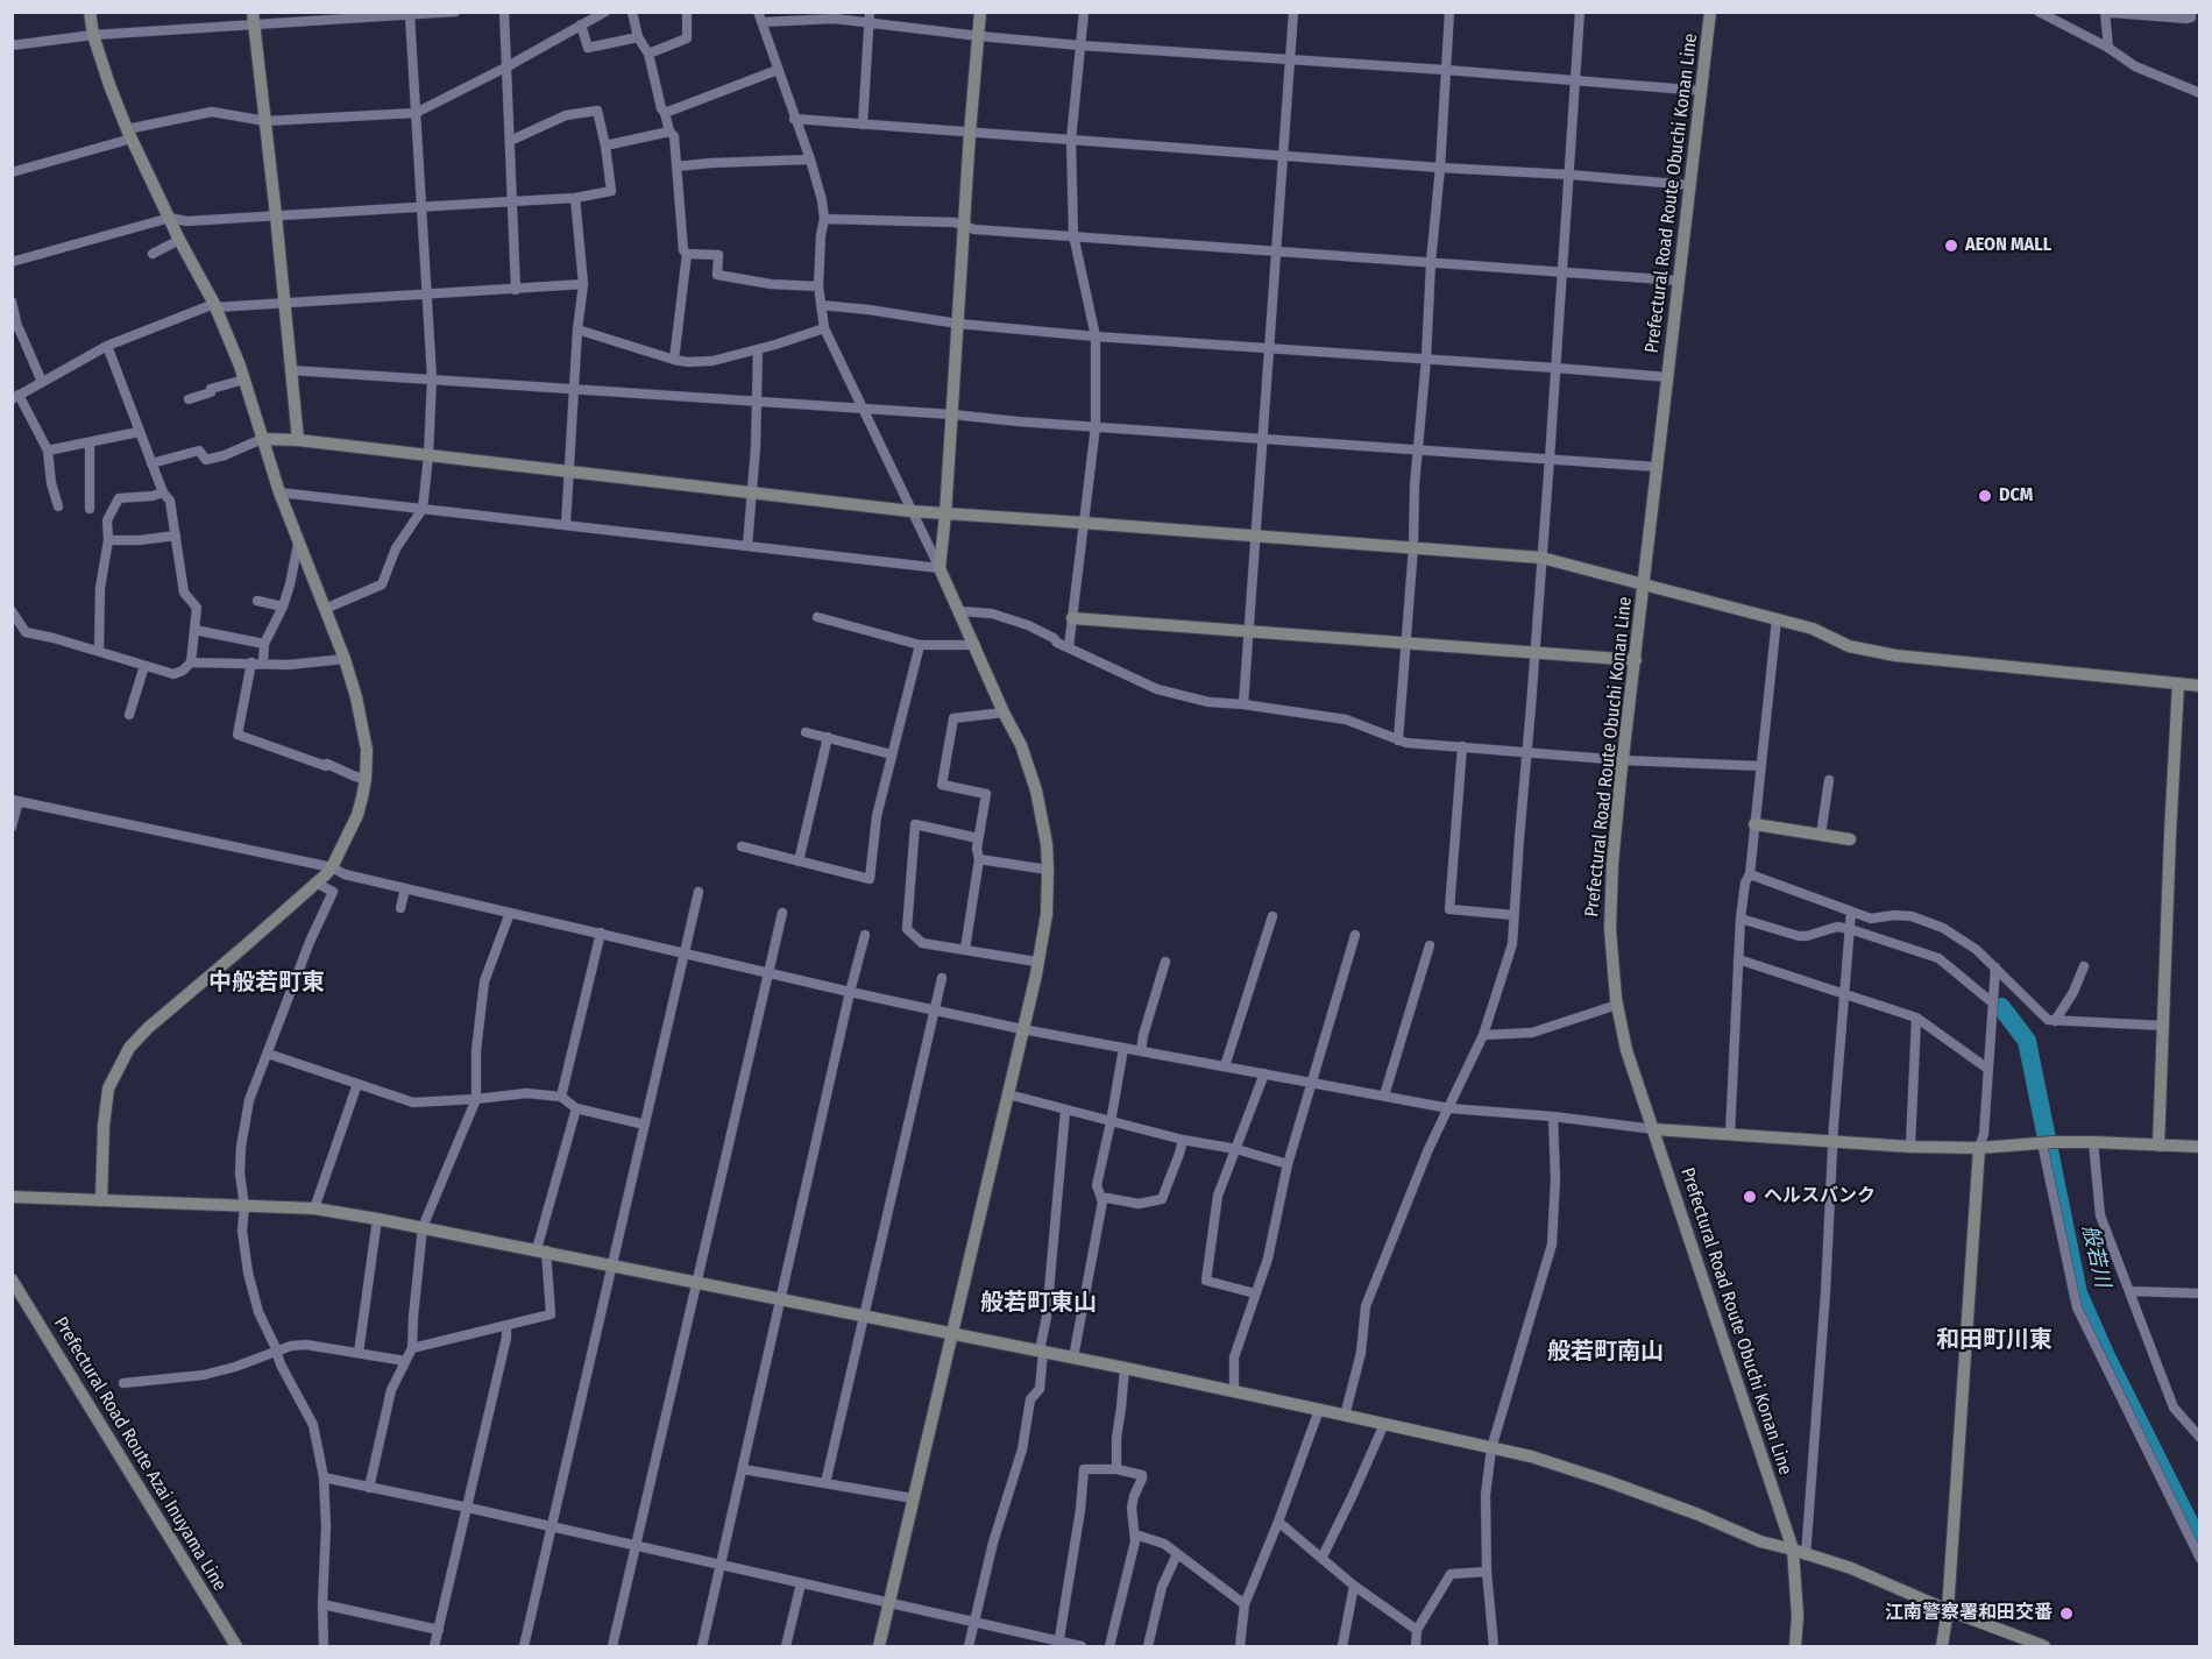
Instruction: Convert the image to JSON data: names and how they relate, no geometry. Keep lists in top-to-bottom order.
{
  "streets": {
    "street": ["Prefectural Road Route Obuchi Konan Line", "Prefectural Road Route Azai Inuyama Line"]
  },
  "districts": [
    "中般若町東",
    "般若町東山",
    "和田町川東",
    "般若町南山"
  ],
  "water": ["般若川"],
  "places": [
    "AEON MALL",
    "DCM",
    "ヘルスバンク",
    "江南警察署和田交番"
  ]
}
